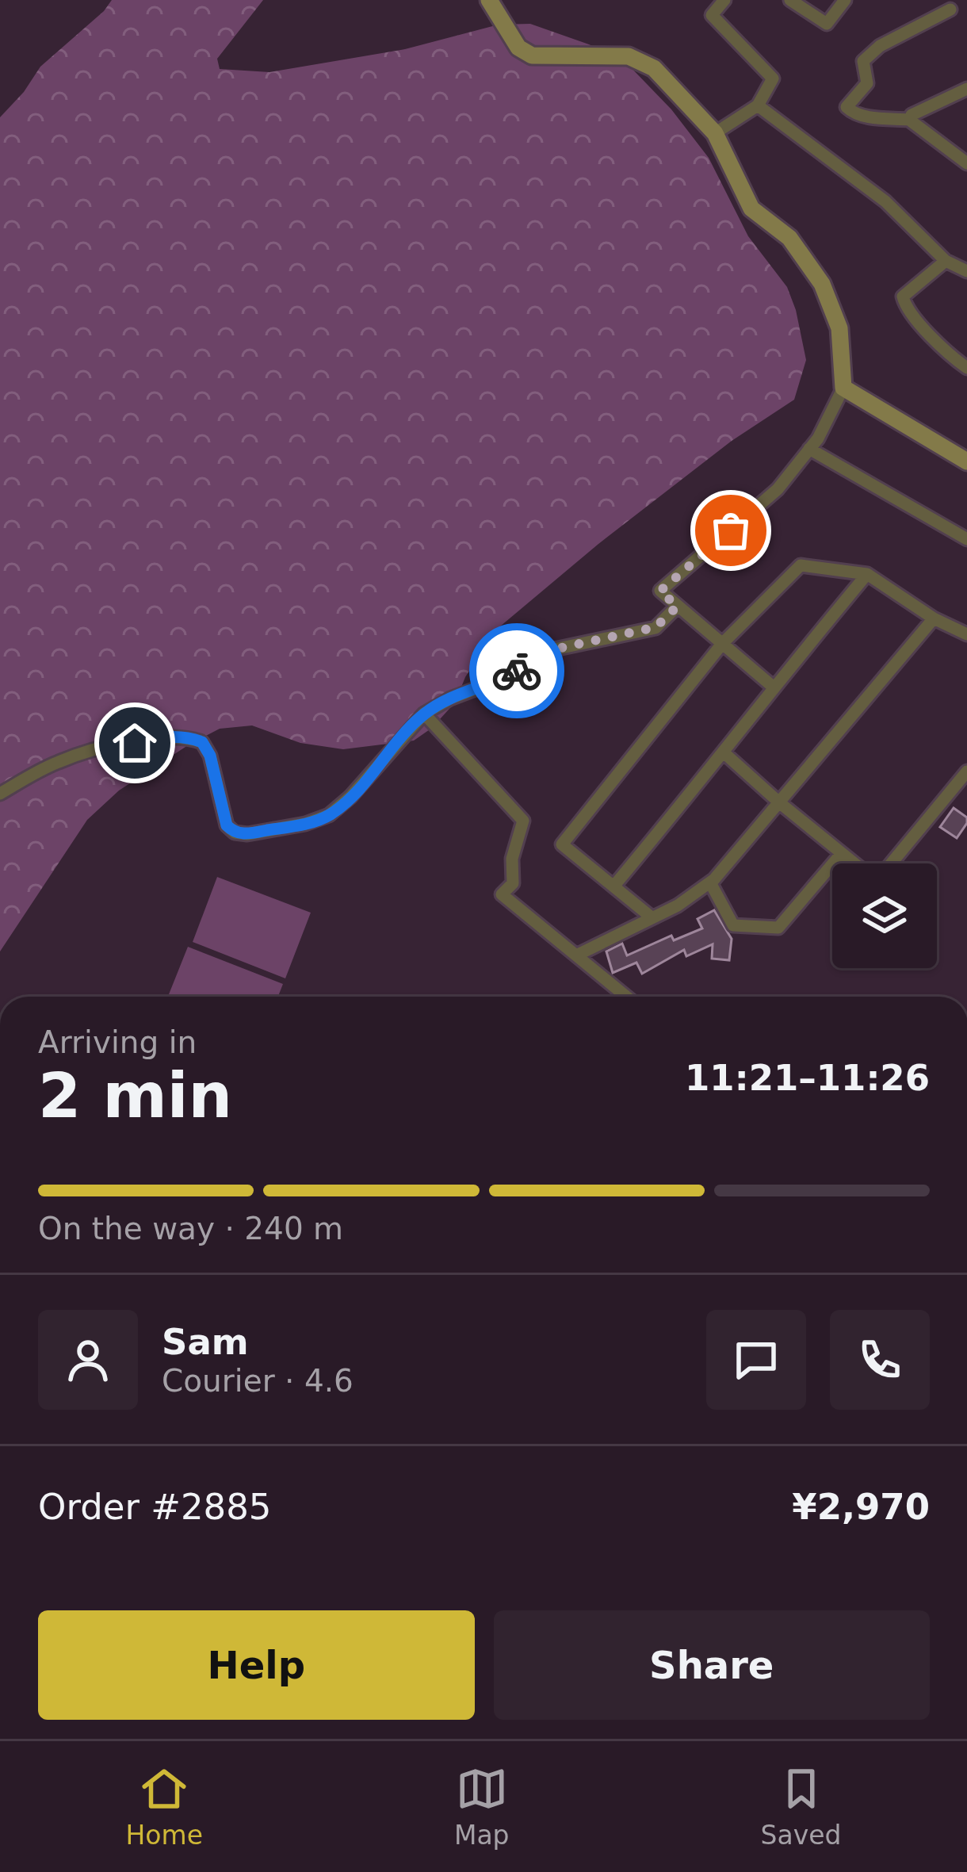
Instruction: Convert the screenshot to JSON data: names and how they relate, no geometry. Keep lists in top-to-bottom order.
{
  "page": {
    "heading": ["2 min", "Arriving in", "11:21–11:26"],
    "panel": [
      "Sam",
      "Courier · 4.6",
      "Order #2885",
      "¥2,970"
    ],
    "bar": "On the way · 240 m",
    "buttons": ["Help", "Share"],
    "tabs": ["Home", "Map", "Saved"]
  }
}
